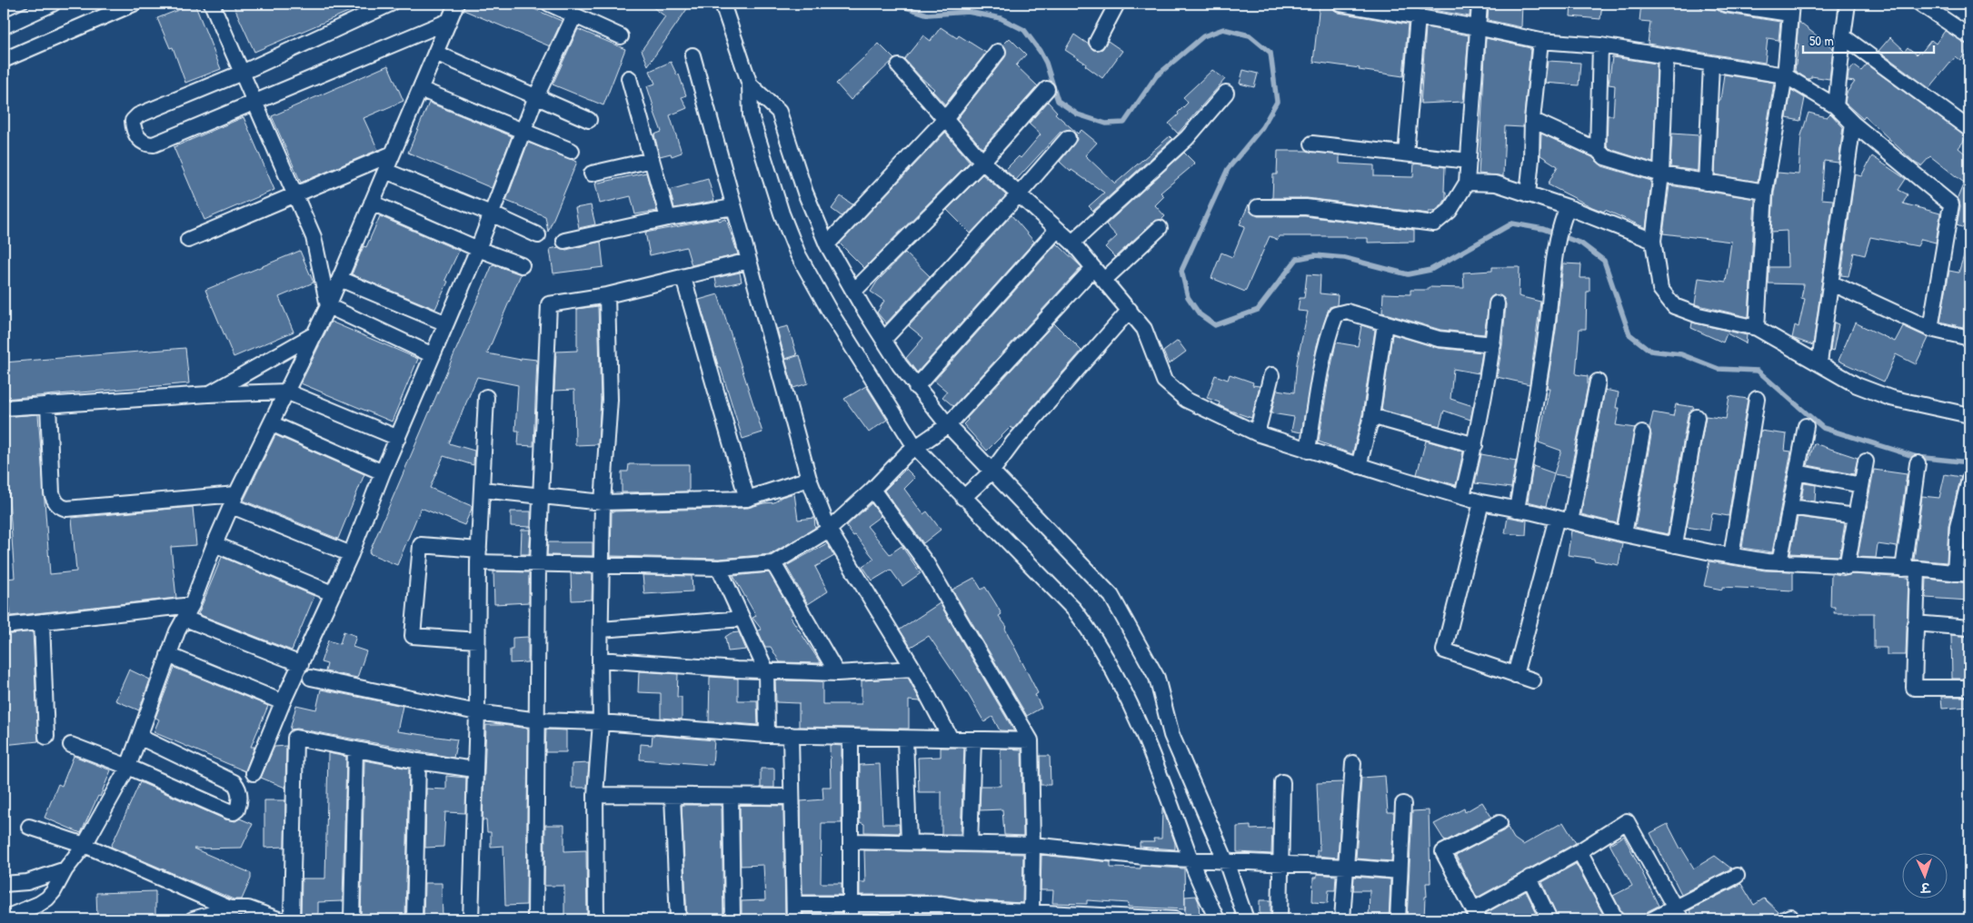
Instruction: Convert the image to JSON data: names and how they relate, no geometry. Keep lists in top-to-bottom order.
{
  "scale_bar": "50 m",
  "north": "bottom"
}
